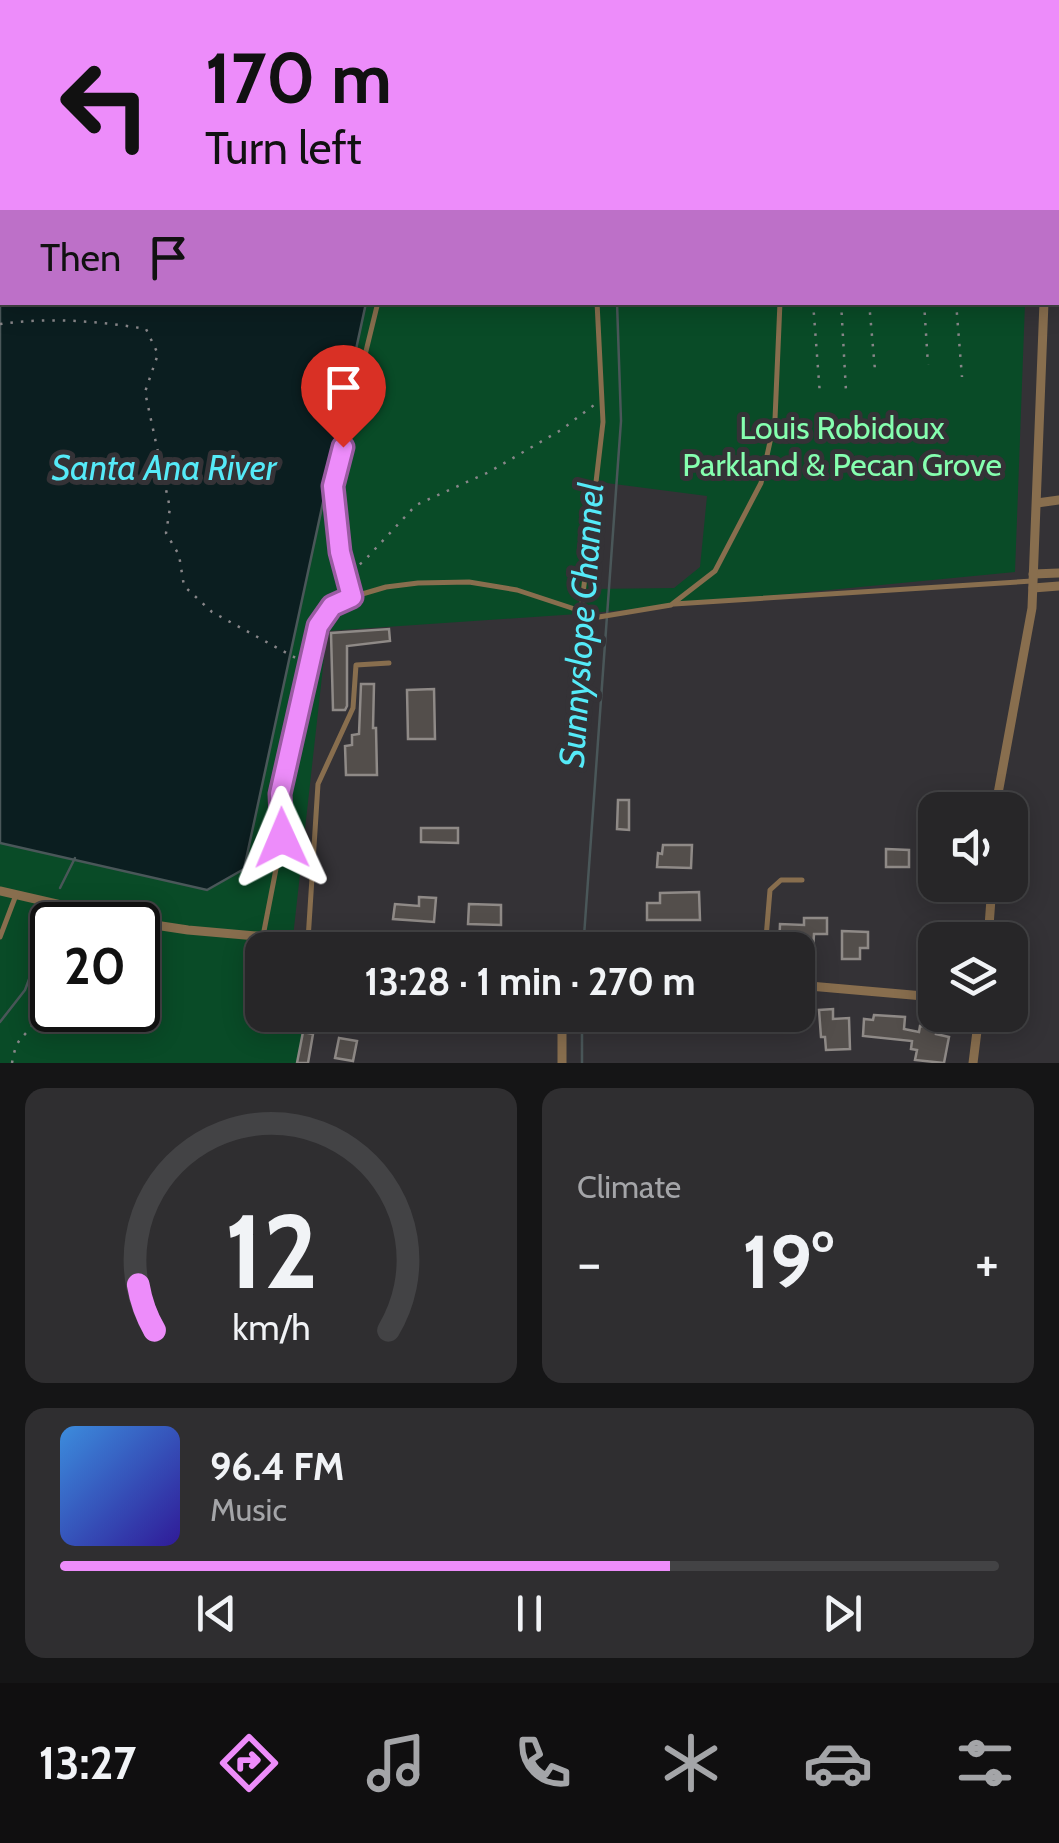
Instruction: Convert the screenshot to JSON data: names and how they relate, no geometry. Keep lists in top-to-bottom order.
{
  "water": ["Santa Ana River", "Sunnyslope Channel"],
  "parks": ["Louis Robidoux Parkland & Pecan Grove"],
  "page": {
    "turn": ["170 m", "Turn left"],
    "then": "Then",
    "limit": "20",
    "trip": "13:28 · 1 min · 270 m",
    "tile": "Climate",
    "heat": ["−", "19°", "+"],
    "song": ["96.4 FM", "Music"],
    "tabs": "13:27",
    "gauge": ["12", "km/h"]
  }
}
